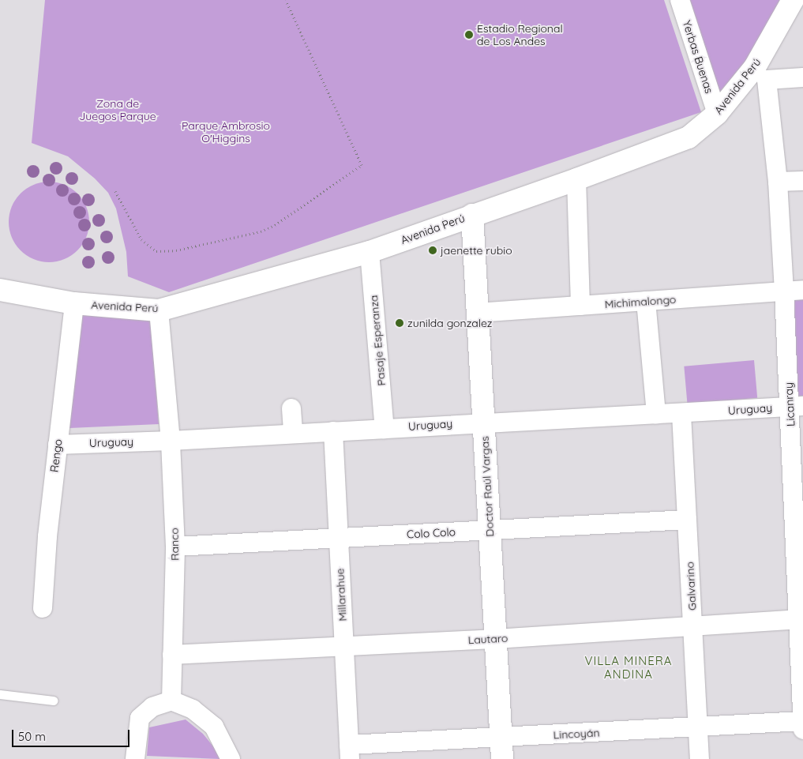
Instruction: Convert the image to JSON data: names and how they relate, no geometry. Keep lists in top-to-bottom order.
{
  "streets": {
    "street": [
      "Yerbas Buenas",
      "Avenida Perú",
      "Michimalongo",
      "Pasaje Esperanza",
      "Licanray",
      "Uruguay",
      "Rengo",
      "Doctor Raúl Vargas",
      "Colo Colo",
      "Ranco",
      "Galvarino",
      "Millarahue",
      "Lautaro",
      "Lincoyán"
    ]
  },
  "crossings": [
    ["Yerbas Buenas", "Avenida Perú"],
    ["Avenida Perú", "Pasaje Esperanza"],
    ["Avenida Perú", "Licanray"],
    ["Avenida Perú", "Rengo"],
    ["Avenida Perú", "Doctor Raúl Vargas"],
    ["Avenida Perú", "Ranco"],
    ["Michimalongo", "Licanray"],
    ["Michimalongo", "Doctor Raúl Vargas"],
    ["Pasaje Esperanza", "Uruguay"],
    ["Licanray", "Uruguay"],
    ["Licanray", "Lautaro"],
    ["Licanray", "Lincoyán"],
    ["Uruguay", "Rengo"],
    ["Uruguay", "Doctor Raúl Vargas"],
    ["Uruguay", "Ranco"],
    ["Uruguay", "Galvarino"],
    ["Uruguay", "Millarahue"],
    ["Doctor Raúl Vargas", "Colo Colo"],
    ["Doctor Raúl Vargas", "Lautaro"],
    ["Doctor Raúl Vargas", "Lincoyán"],
    ["Colo Colo", "Ranco"],
    ["Colo Colo", "Galvarino"],
    ["Colo Colo", "Millarahue"],
    ["Ranco", "Lautaro"],
    ["Galvarino", "Lautaro"],
    ["Galvarino", "Lincoyán"],
    ["Millarahue", "Lautaro"],
    ["Millarahue", "Lincoyán"]
  ],
  "districts": ["VILLA MINERA ANDINA"],
  "parks": ["Zona de Juegos Parque", "Parque Ambrosio O'Higgins"],
  "places": ["Estadio Regional de Los Andes", "jaenette rubio", "zunilda gonzalez"],
  "scale_bar": "50 m"
}
